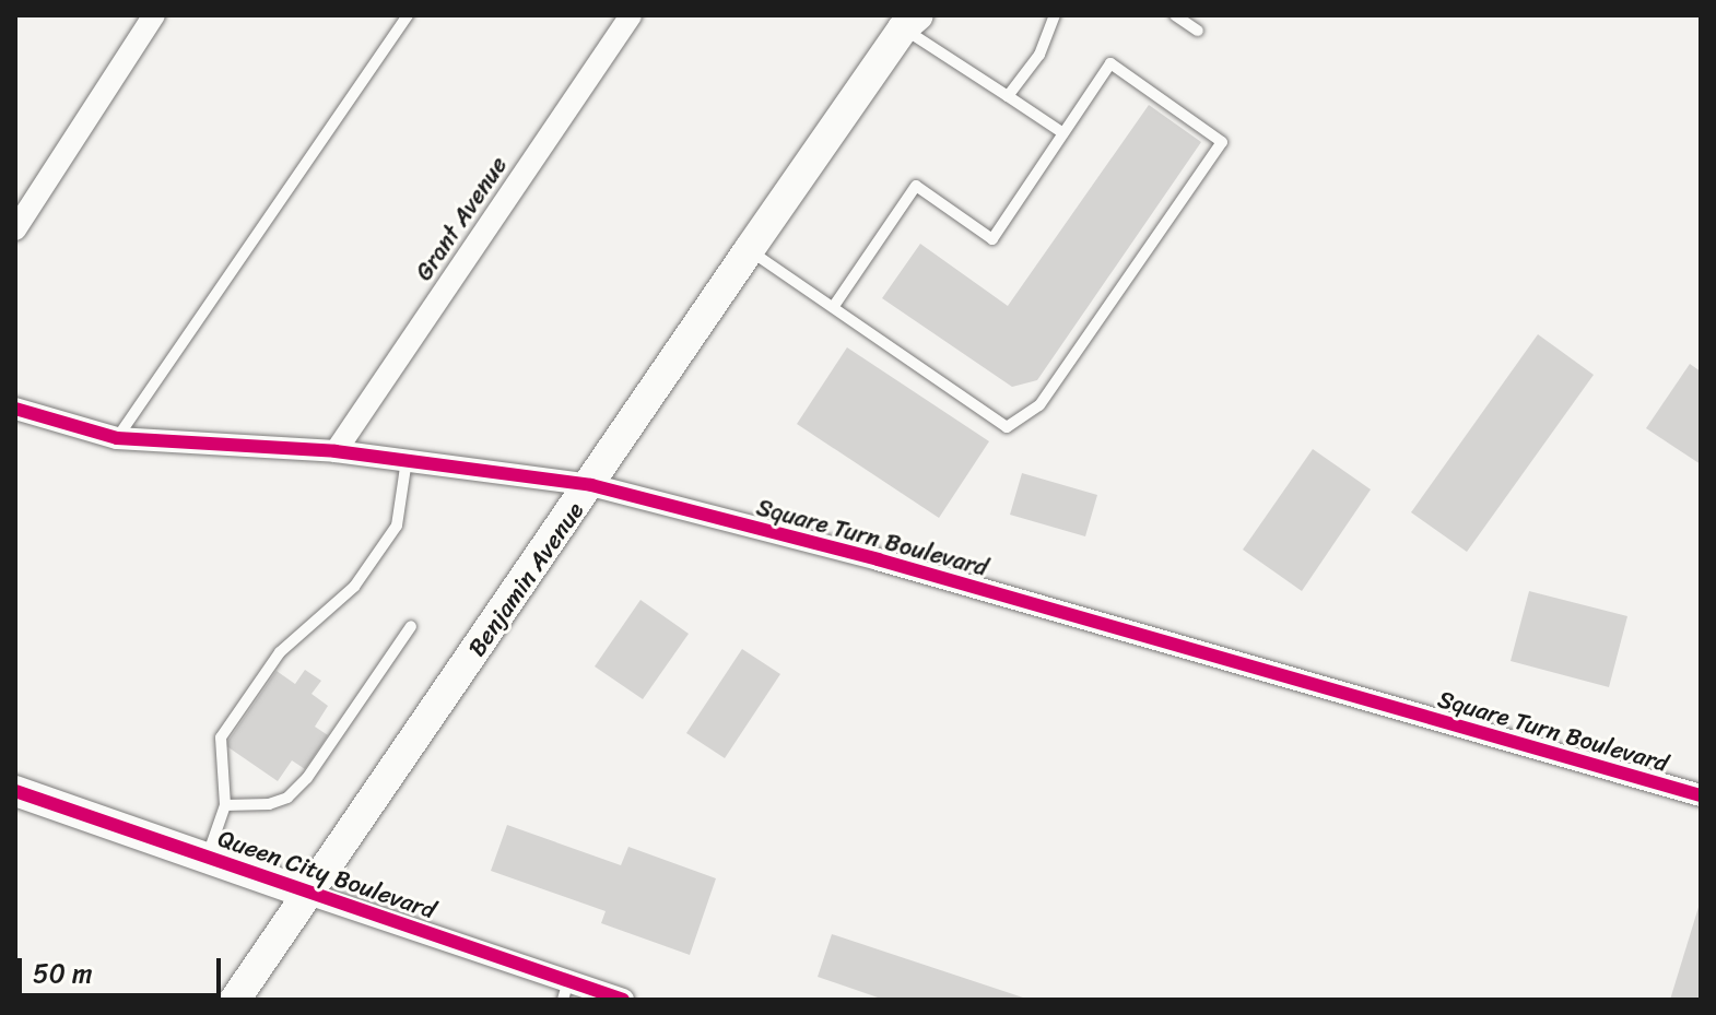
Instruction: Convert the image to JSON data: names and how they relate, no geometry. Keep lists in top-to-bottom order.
{
  "streets": {
    "main road": ["Benjamin Avenue", "Queen City Boulevard"],
    "street": ["Grant Avenue", "Square Turn Boulevard"]
  },
  "crossings": [
    ["Grant Avenue", "Square Turn Boulevard"],
    ["Square Turn Boulevard", "Benjamin Avenue"],
    ["Benjamin Avenue", "Queen City Boulevard"]
  ],
  "scale_bar": "50 m"
}
